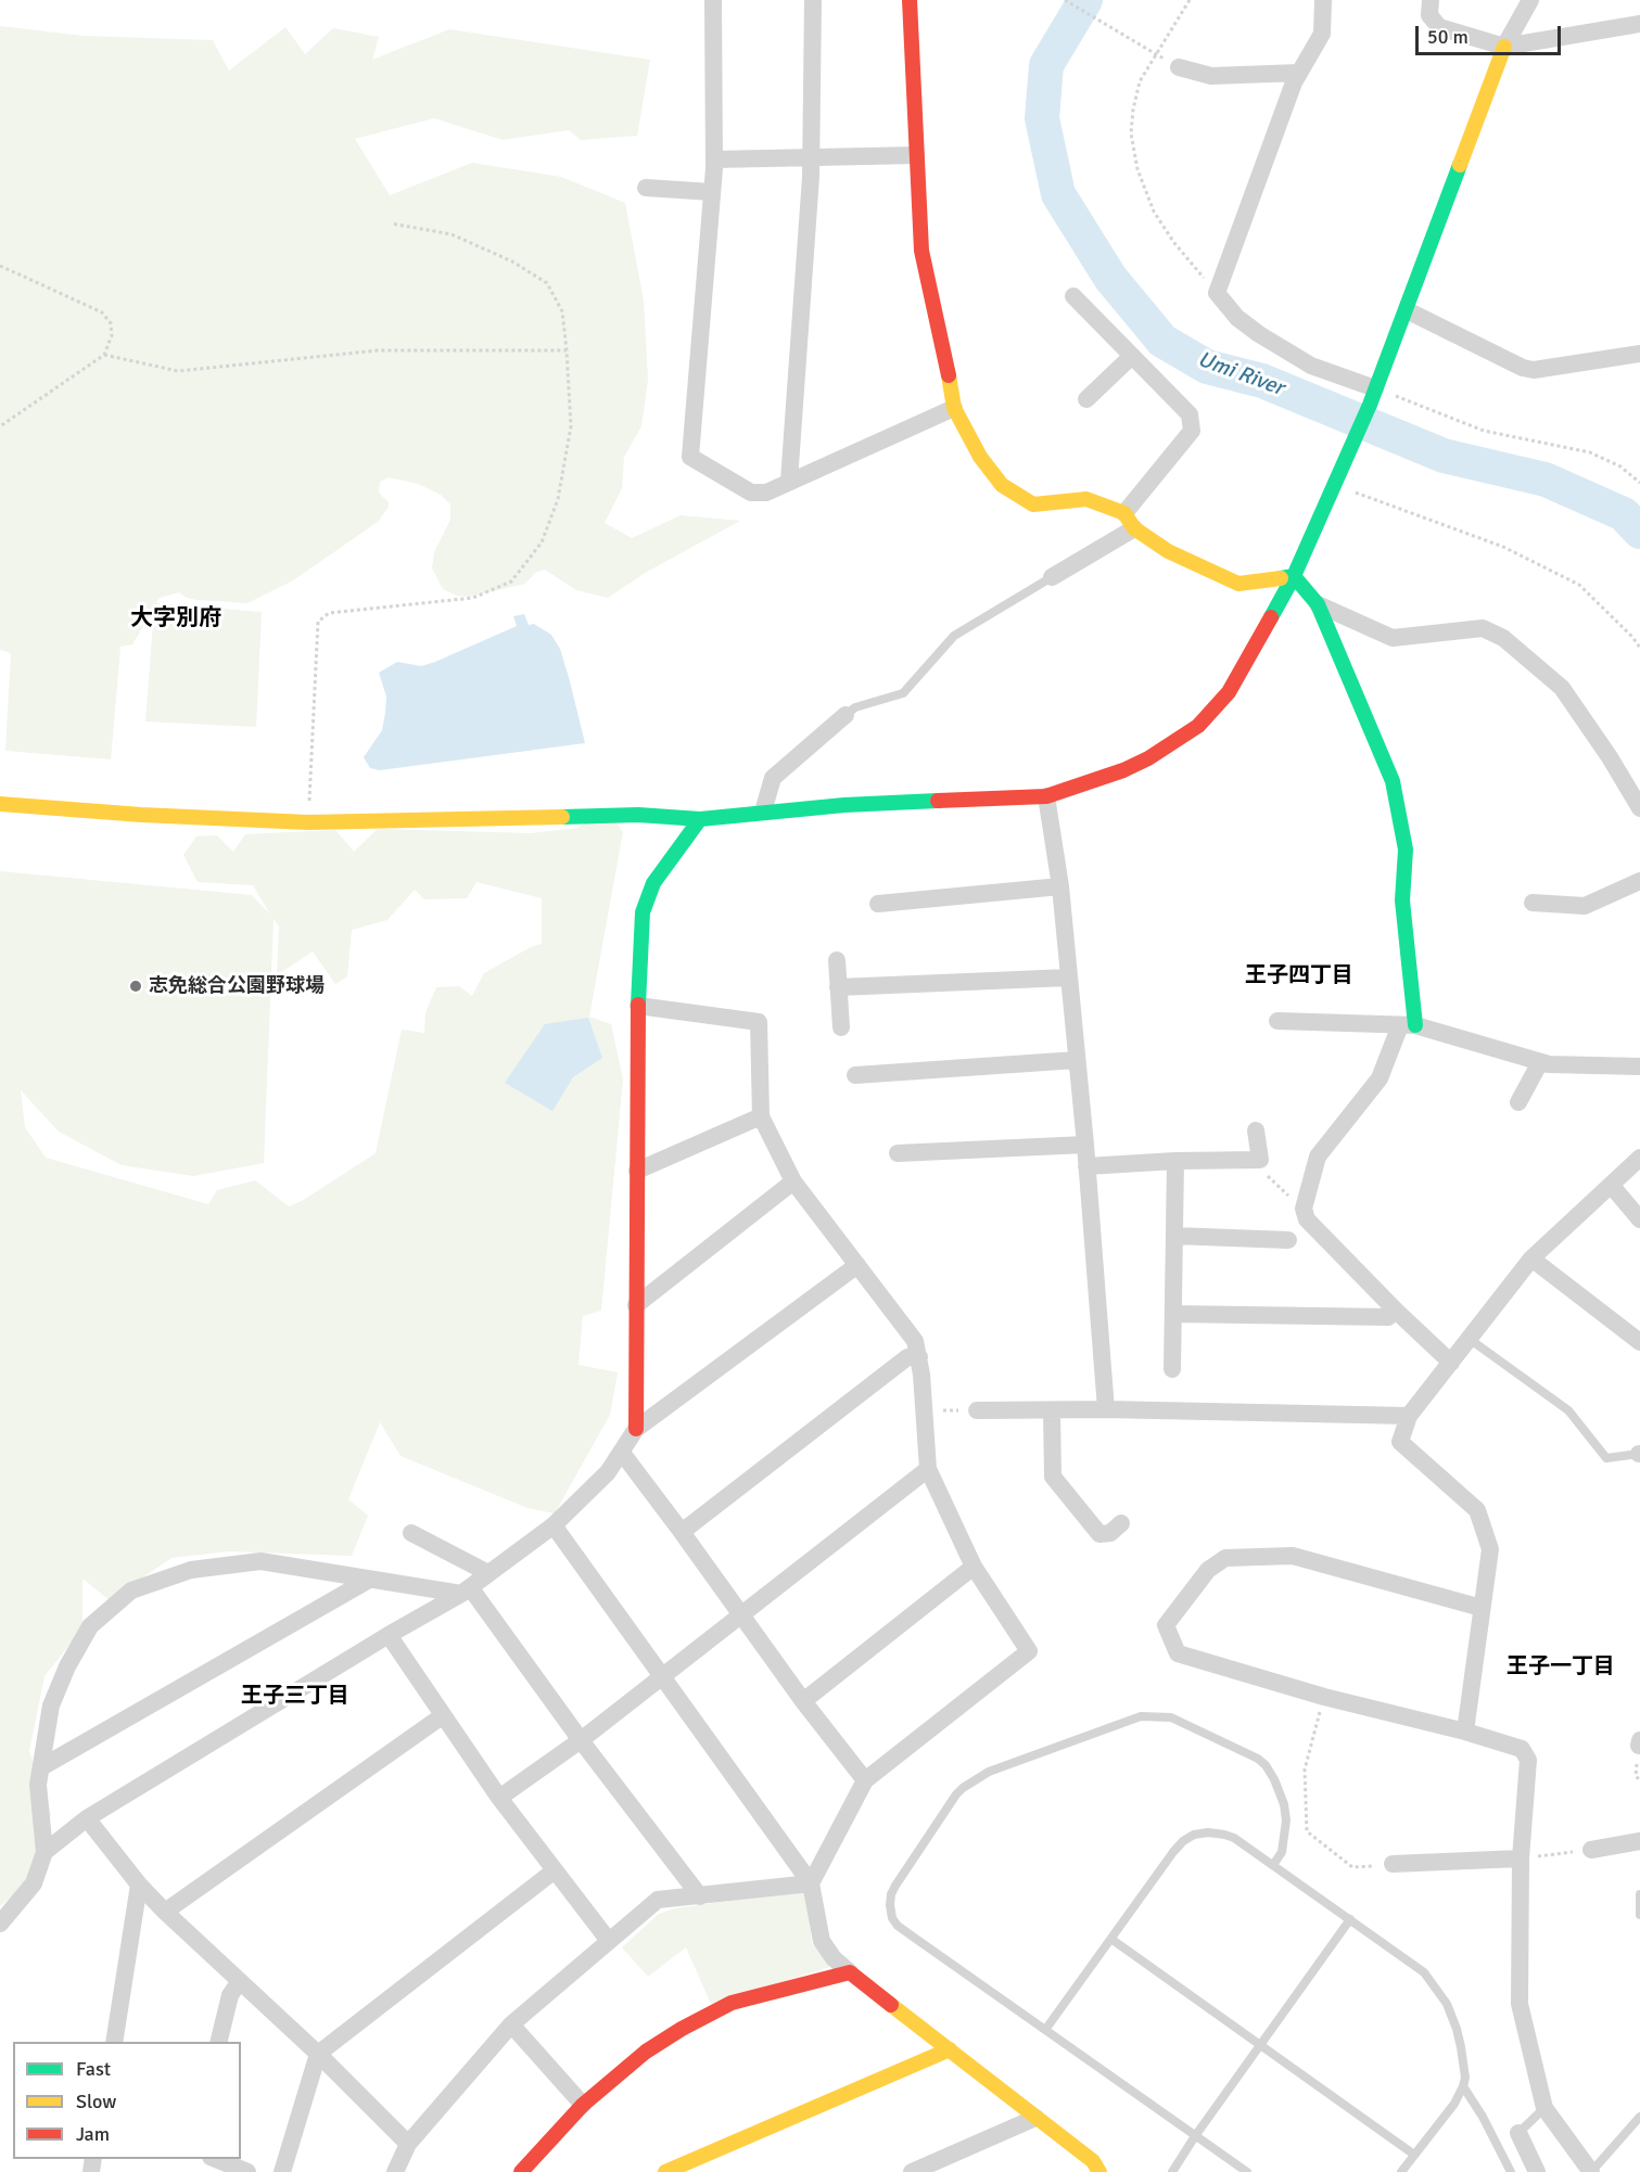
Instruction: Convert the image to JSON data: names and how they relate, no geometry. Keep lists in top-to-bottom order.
{
  "districts": [
    "大字別府",
    "王子四丁目",
    "王子一丁目",
    "王子三丁目"
  ],
  "water": ["Umi River"],
  "places": ["志免総合公園野球場"],
  "legend": ["Fast", "Slow", "Jam"],
  "scale_bar": "50 m"
}
